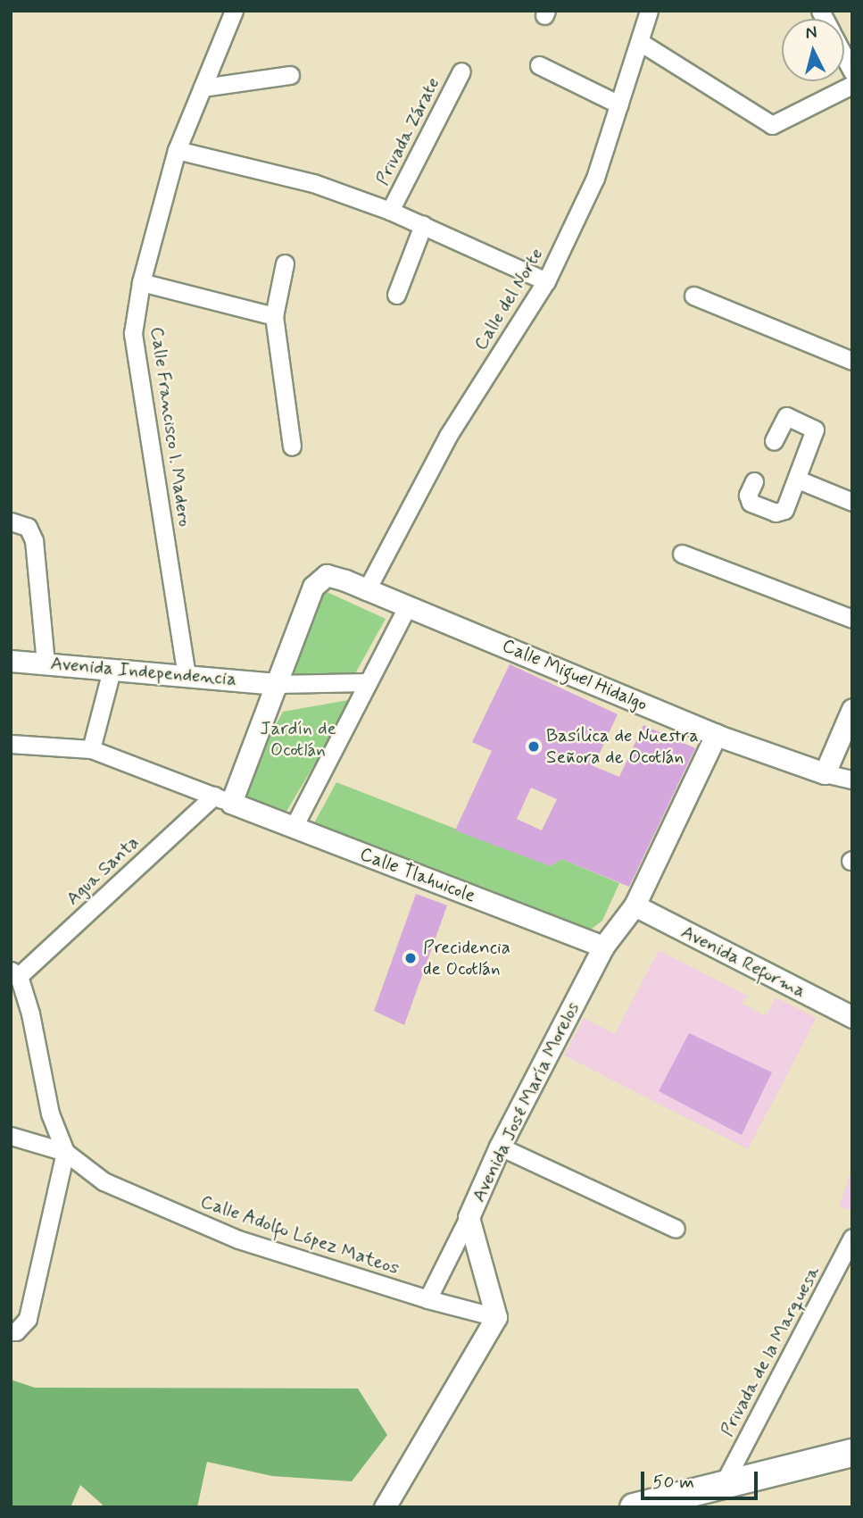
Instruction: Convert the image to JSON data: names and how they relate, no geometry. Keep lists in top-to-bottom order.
{
  "streets": {
    "street": [
      "Privada Zárate",
      "Calle del Norte",
      "Calle Francisco I. Madero",
      "Avenida Independencia",
      "Calle Miguel Hidalgo",
      "Agua Santa",
      "Calle Tlahuicole",
      "Avenida Reforma",
      "Avenida José María Morelos",
      "Calle Adolfo López Mateos",
      "Privada de la Marquesa"
    ]
  },
  "crossings": [
    ["Calle del Norte", "Calle Miguel Hidalgo"],
    ["Calle Francisco I. Madero", "Avenida Independencia"],
    ["Avenida Independencia", "Calle Miguel Hidalgo"],
    ["Calle Miguel Hidalgo", "Avenida José María Morelos"],
    ["Agua Santa", "Calle Tlahuicole"],
    ["Calle Tlahuicole", "Avenida José María Morelos"],
    ["Avenida Reforma", "Avenida José María Morelos"],
    ["Avenida José María Morelos", "Calle Adolfo López Mateos"]
  ],
  "parks": ["Jardín de Ocotlán"],
  "places": ["Basílica de Nuestra Señora de Ocotlán", "Precidencia de Ocotlán"],
  "scale_bar": "50 m",
  "north": "top"
}
